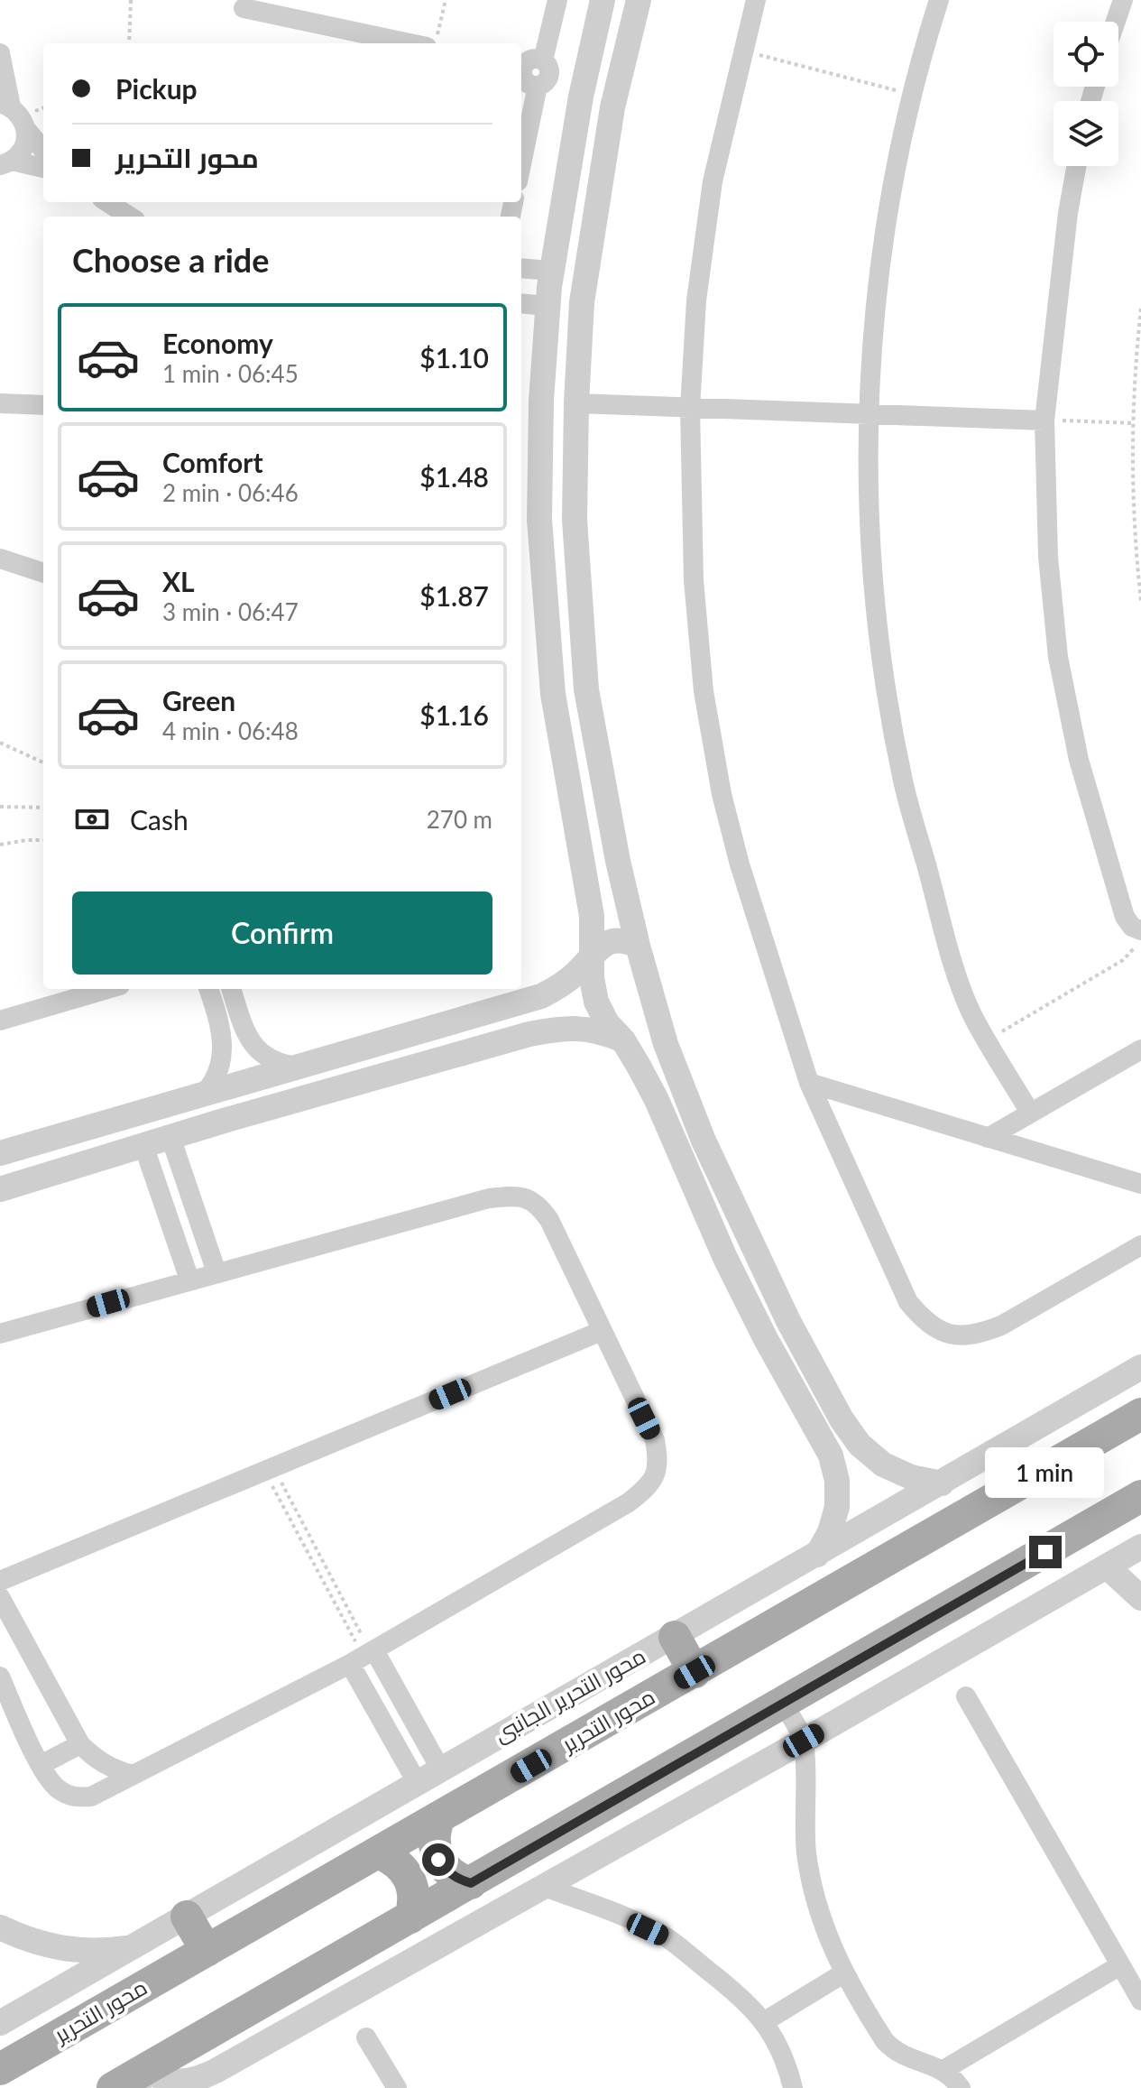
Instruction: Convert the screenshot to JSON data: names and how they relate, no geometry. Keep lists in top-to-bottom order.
{
  "streets": {
    "main road": ["محور التحرير"],
    "street": ["محور التحرير الجانبى"]
  },
  "page": {
    "banner": ["Pickup", "محور التحرير"],
    "heading": "Choose a ride",
    "list": [
      {
        "name": "Economy",
        "note": "1 min · 06:45",
        "value": "$1.10"
      },
      {
        "name": "Comfort",
        "note": "2 min · 06:46",
        "value": "$1.48"
      },
      {
        "name": "XL",
        "note": "3 min · 06:47",
        "value": "$1.87"
      },
      {
        "name": "Green",
        "note": "4 min · 06:48",
        "value": "$1.16"
      }
    ],
    "pay": ["Cash", "270 m"],
    "buttons": "Confirm",
    "bubble": "1 min"
  }
}
